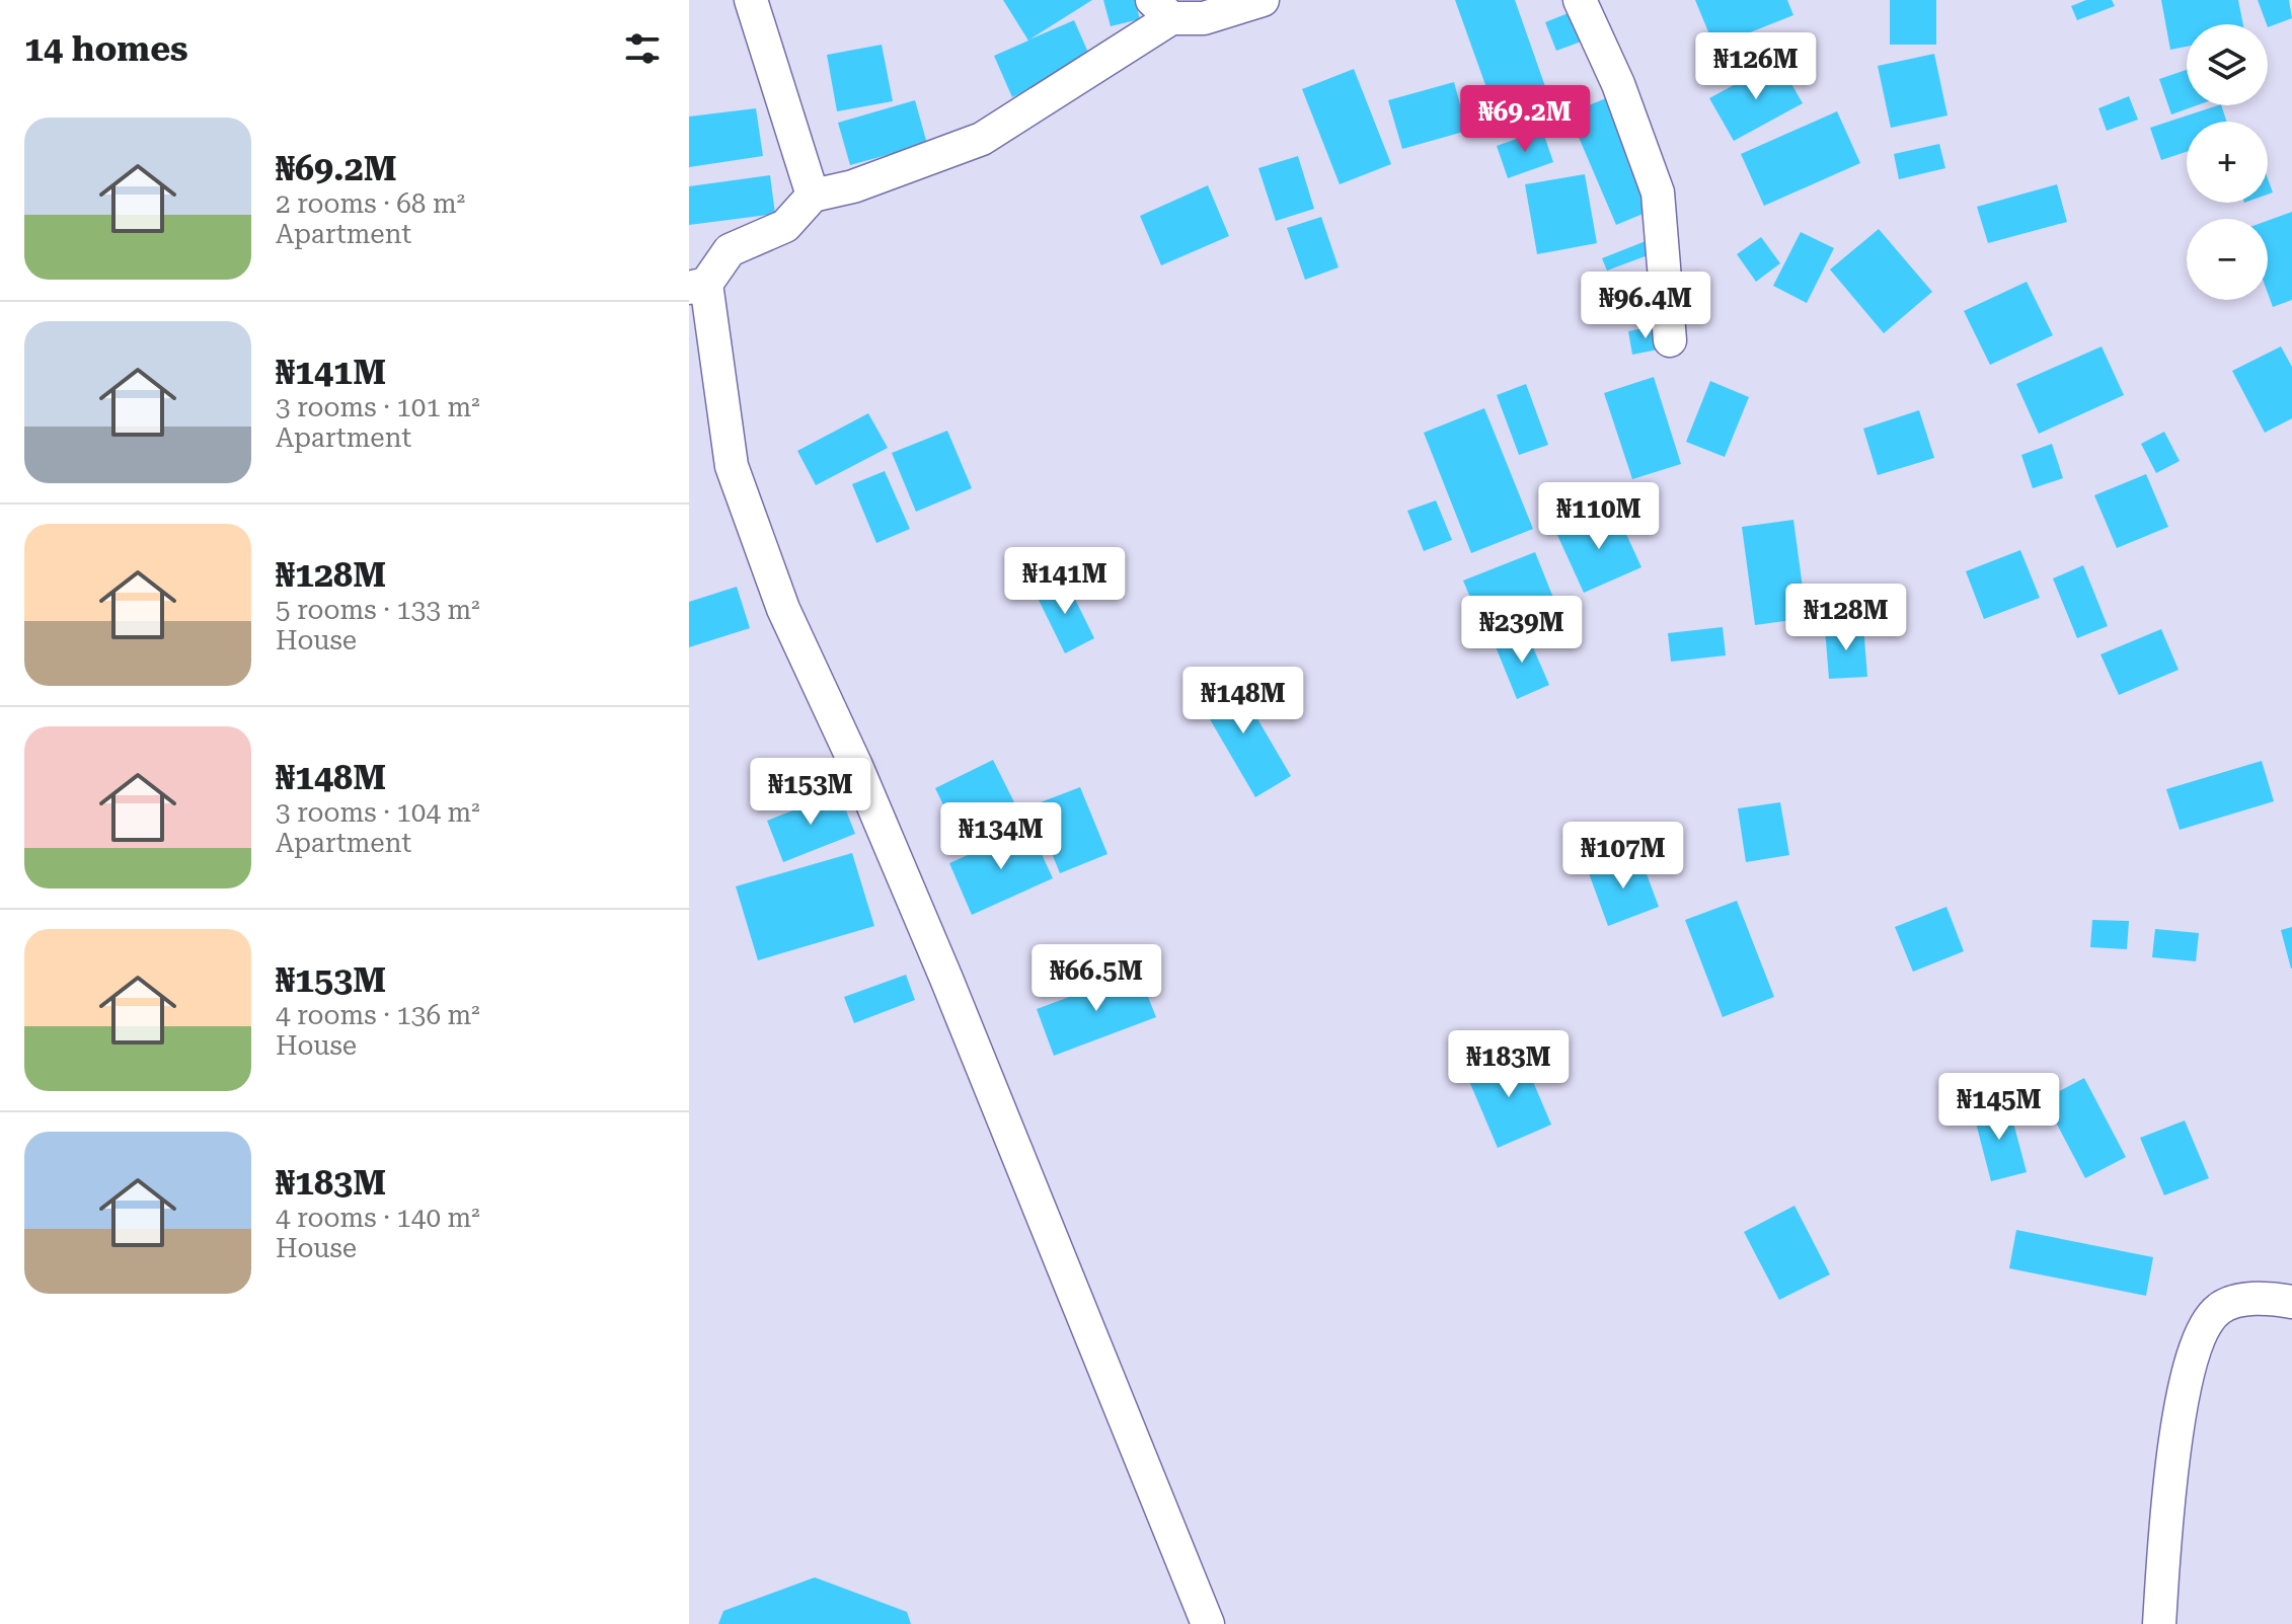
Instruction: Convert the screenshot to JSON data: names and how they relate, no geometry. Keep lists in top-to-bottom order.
{
  "page": {
    "heading": "14 homes",
    "map_buttons": ["+", "−"],
    "price": [
      "₦126M",
      "₦69.2M",
      "₦96.4M",
      "₦110M",
      "₦141M",
      "₦128M",
      "₦239M",
      "₦148M",
      "₦153M",
      "₦134M",
      "₦107M",
      "₦66.5M",
      "₦183M",
      "₦145M"
    ],
    "list": [
      {
        "name": "₦69.2M",
        "note": "2 rooms · 68 m² · Apartment"
      },
      {
        "name": "₦141M",
        "note": "3 rooms · 101 m² · Apartment"
      },
      {
        "name": "₦128M",
        "note": "5 rooms · 133 m² · House"
      },
      {
        "name": "₦148M",
        "note": "3 rooms · 104 m² · Apartment"
      },
      {
        "name": "₦153M",
        "note": "4 rooms · 136 m² · House"
      },
      {
        "name": "₦183M",
        "note": "4 rooms · 140 m² · House"
      }
    ]
  }
}
